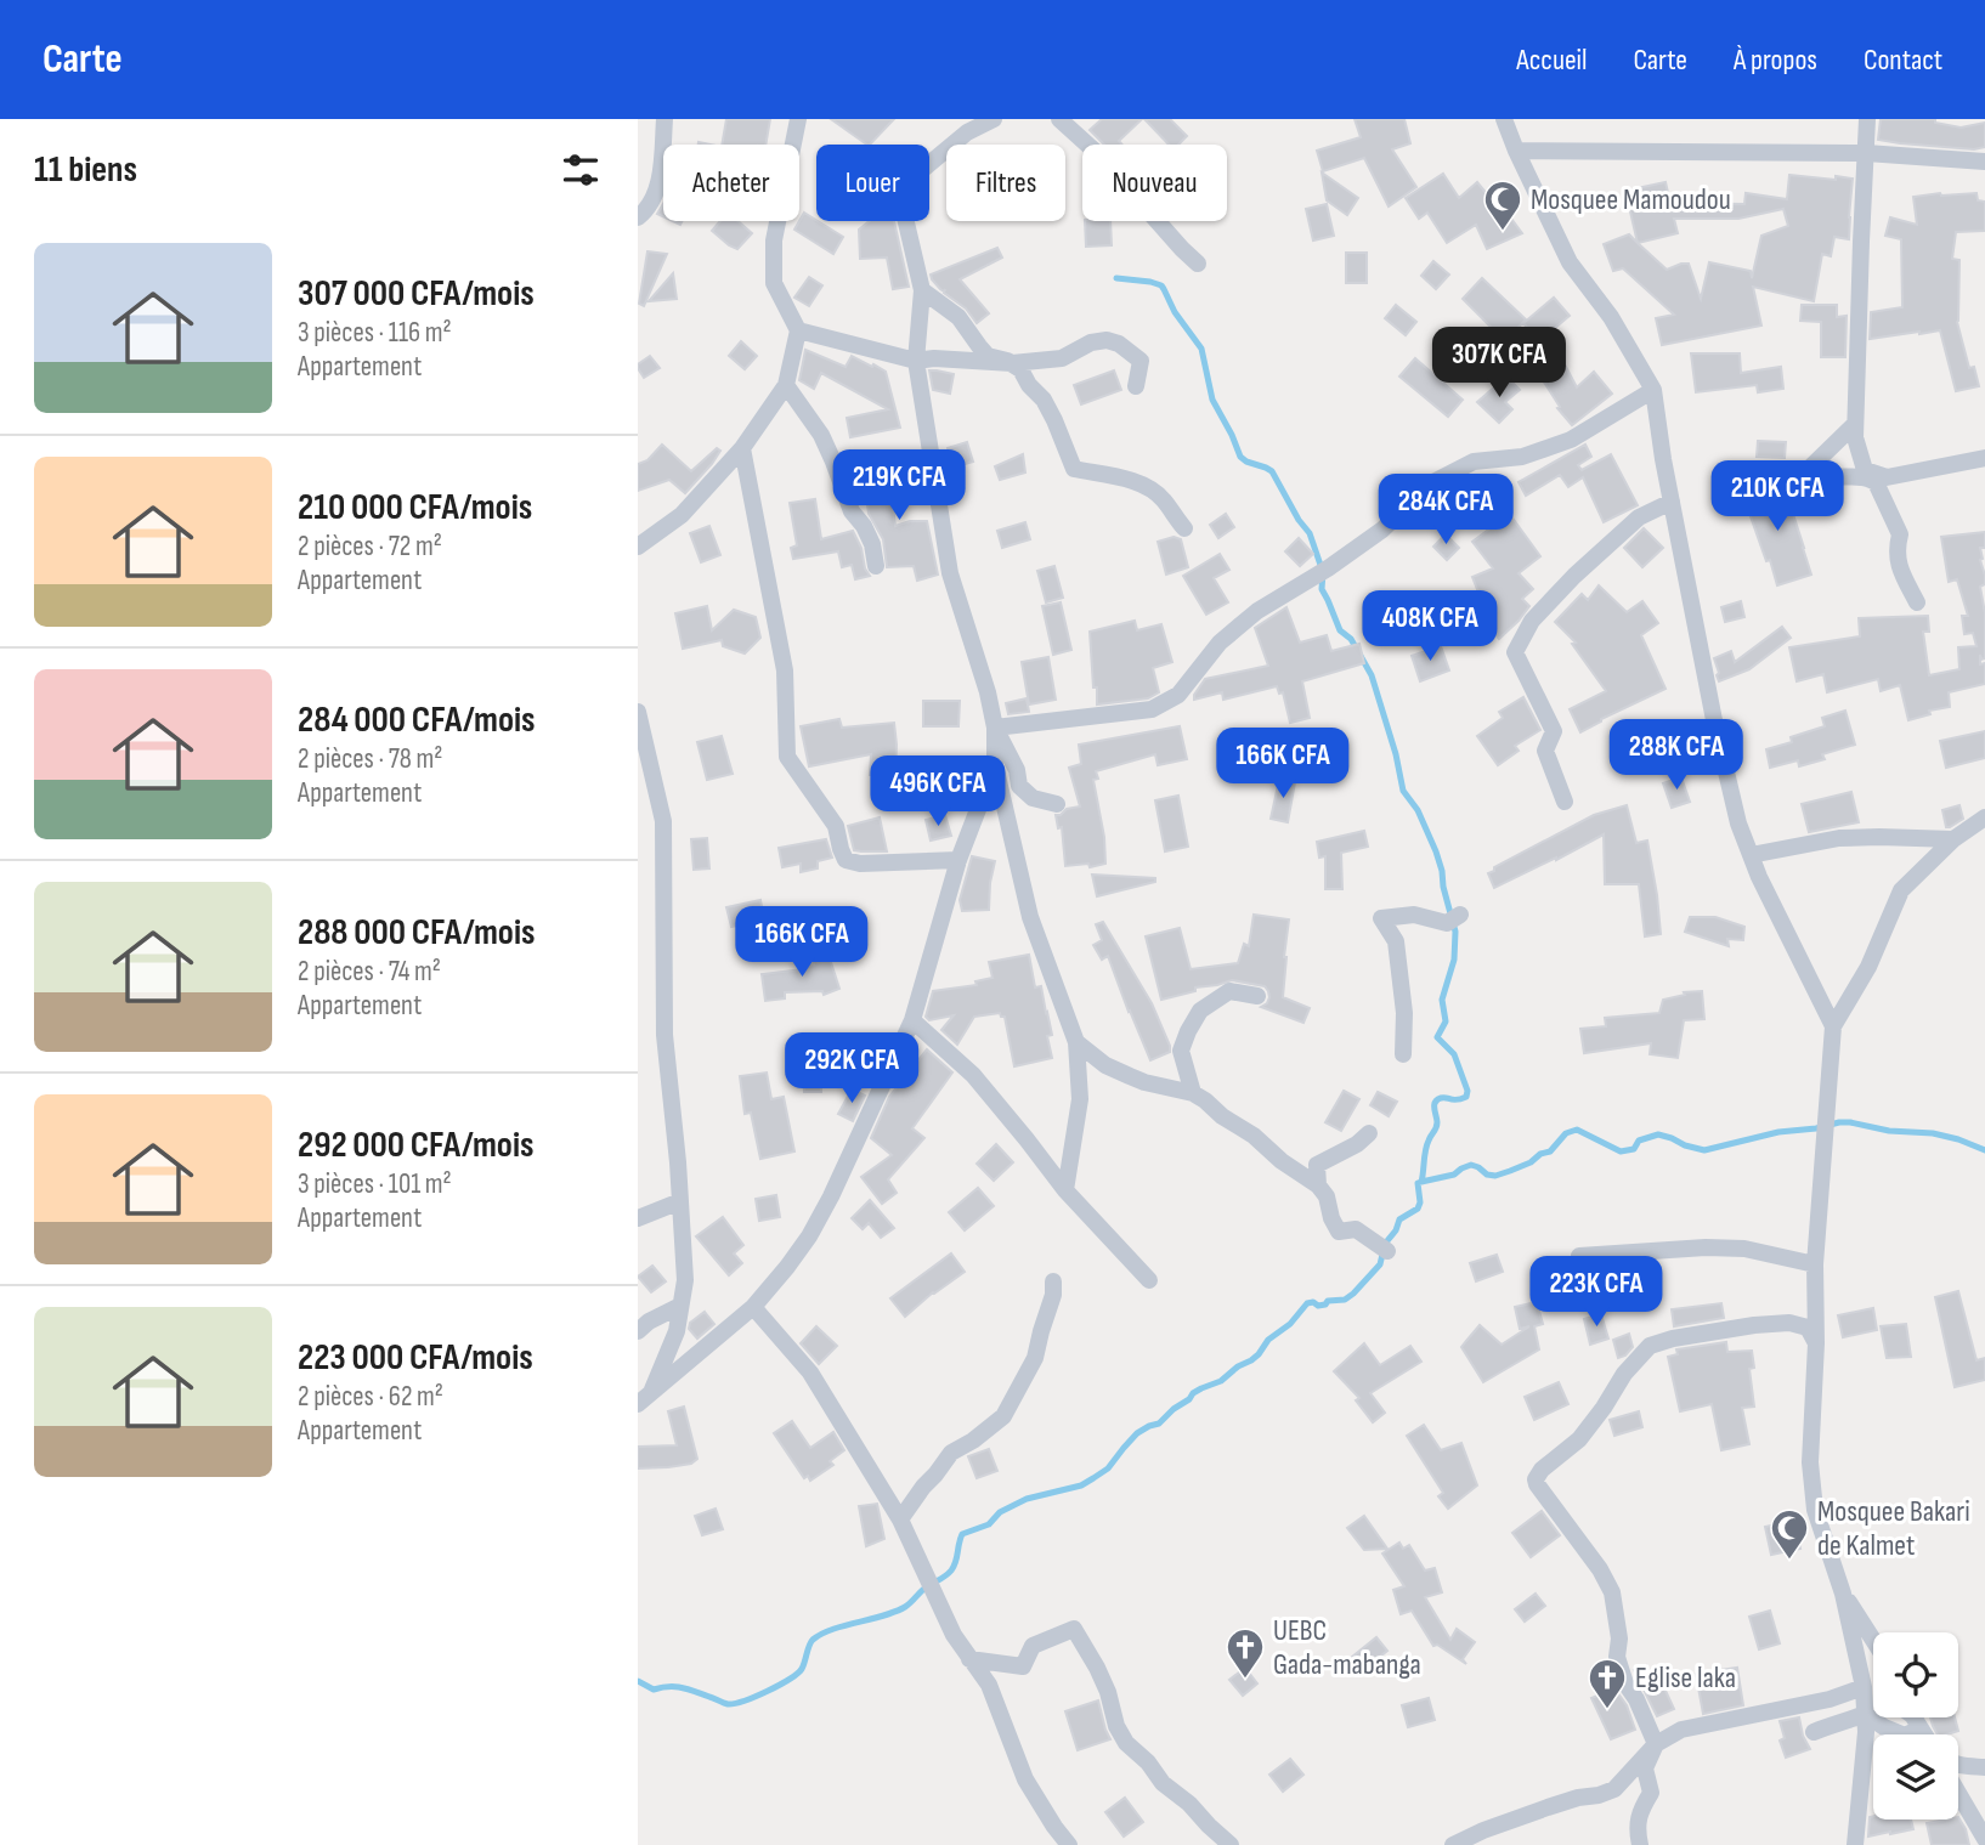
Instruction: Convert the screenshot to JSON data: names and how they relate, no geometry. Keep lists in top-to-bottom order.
{
  "places": {
    "mosque": ["Mosquee Mamoudou", "Mosquee Bakari de Kalmet"],
    "church": ["UEBC Gada-mabanga", "Eglise laka"]
  },
  "page": {
    "header": "Carte",
    "nav": [
      "Accueil",
      "Carte",
      "À propos",
      "Contact"
    ],
    "heading": "11 biens",
    "chip": [
      "Acheter",
      "Louer",
      "Filtres",
      "Nouveau"
    ],
    "list": [
      {
        "name": "307 000 CFA/mois",
        "note": "3 pièces · 116 m² · Appartement"
      },
      {
        "name": "210 000 CFA/mois",
        "note": "2 pièces · 72 m² · Appartement"
      },
      {
        "name": "284 000 CFA/mois",
        "note": "2 pièces · 78 m² · Appartement"
      },
      {
        "name": "288 000 CFA/mois",
        "note": "2 pièces · 74 m² · Appartement"
      },
      {
        "name": "292 000 CFA/mois",
        "note": "3 pièces · 101 m² · Appartement"
      },
      {
        "name": "223 000 CFA/mois",
        "note": "2 pièces · 62 m² · Appartement"
      }
    ],
    "price": [
      "307K CFA",
      "219K CFA",
      "210K CFA",
      "284K CFA",
      "408K CFA",
      "288K CFA",
      "166K CFA",
      "496K CFA",
      "166K CFA",
      "292K CFA",
      "223K CFA"
    ]
  }
}
